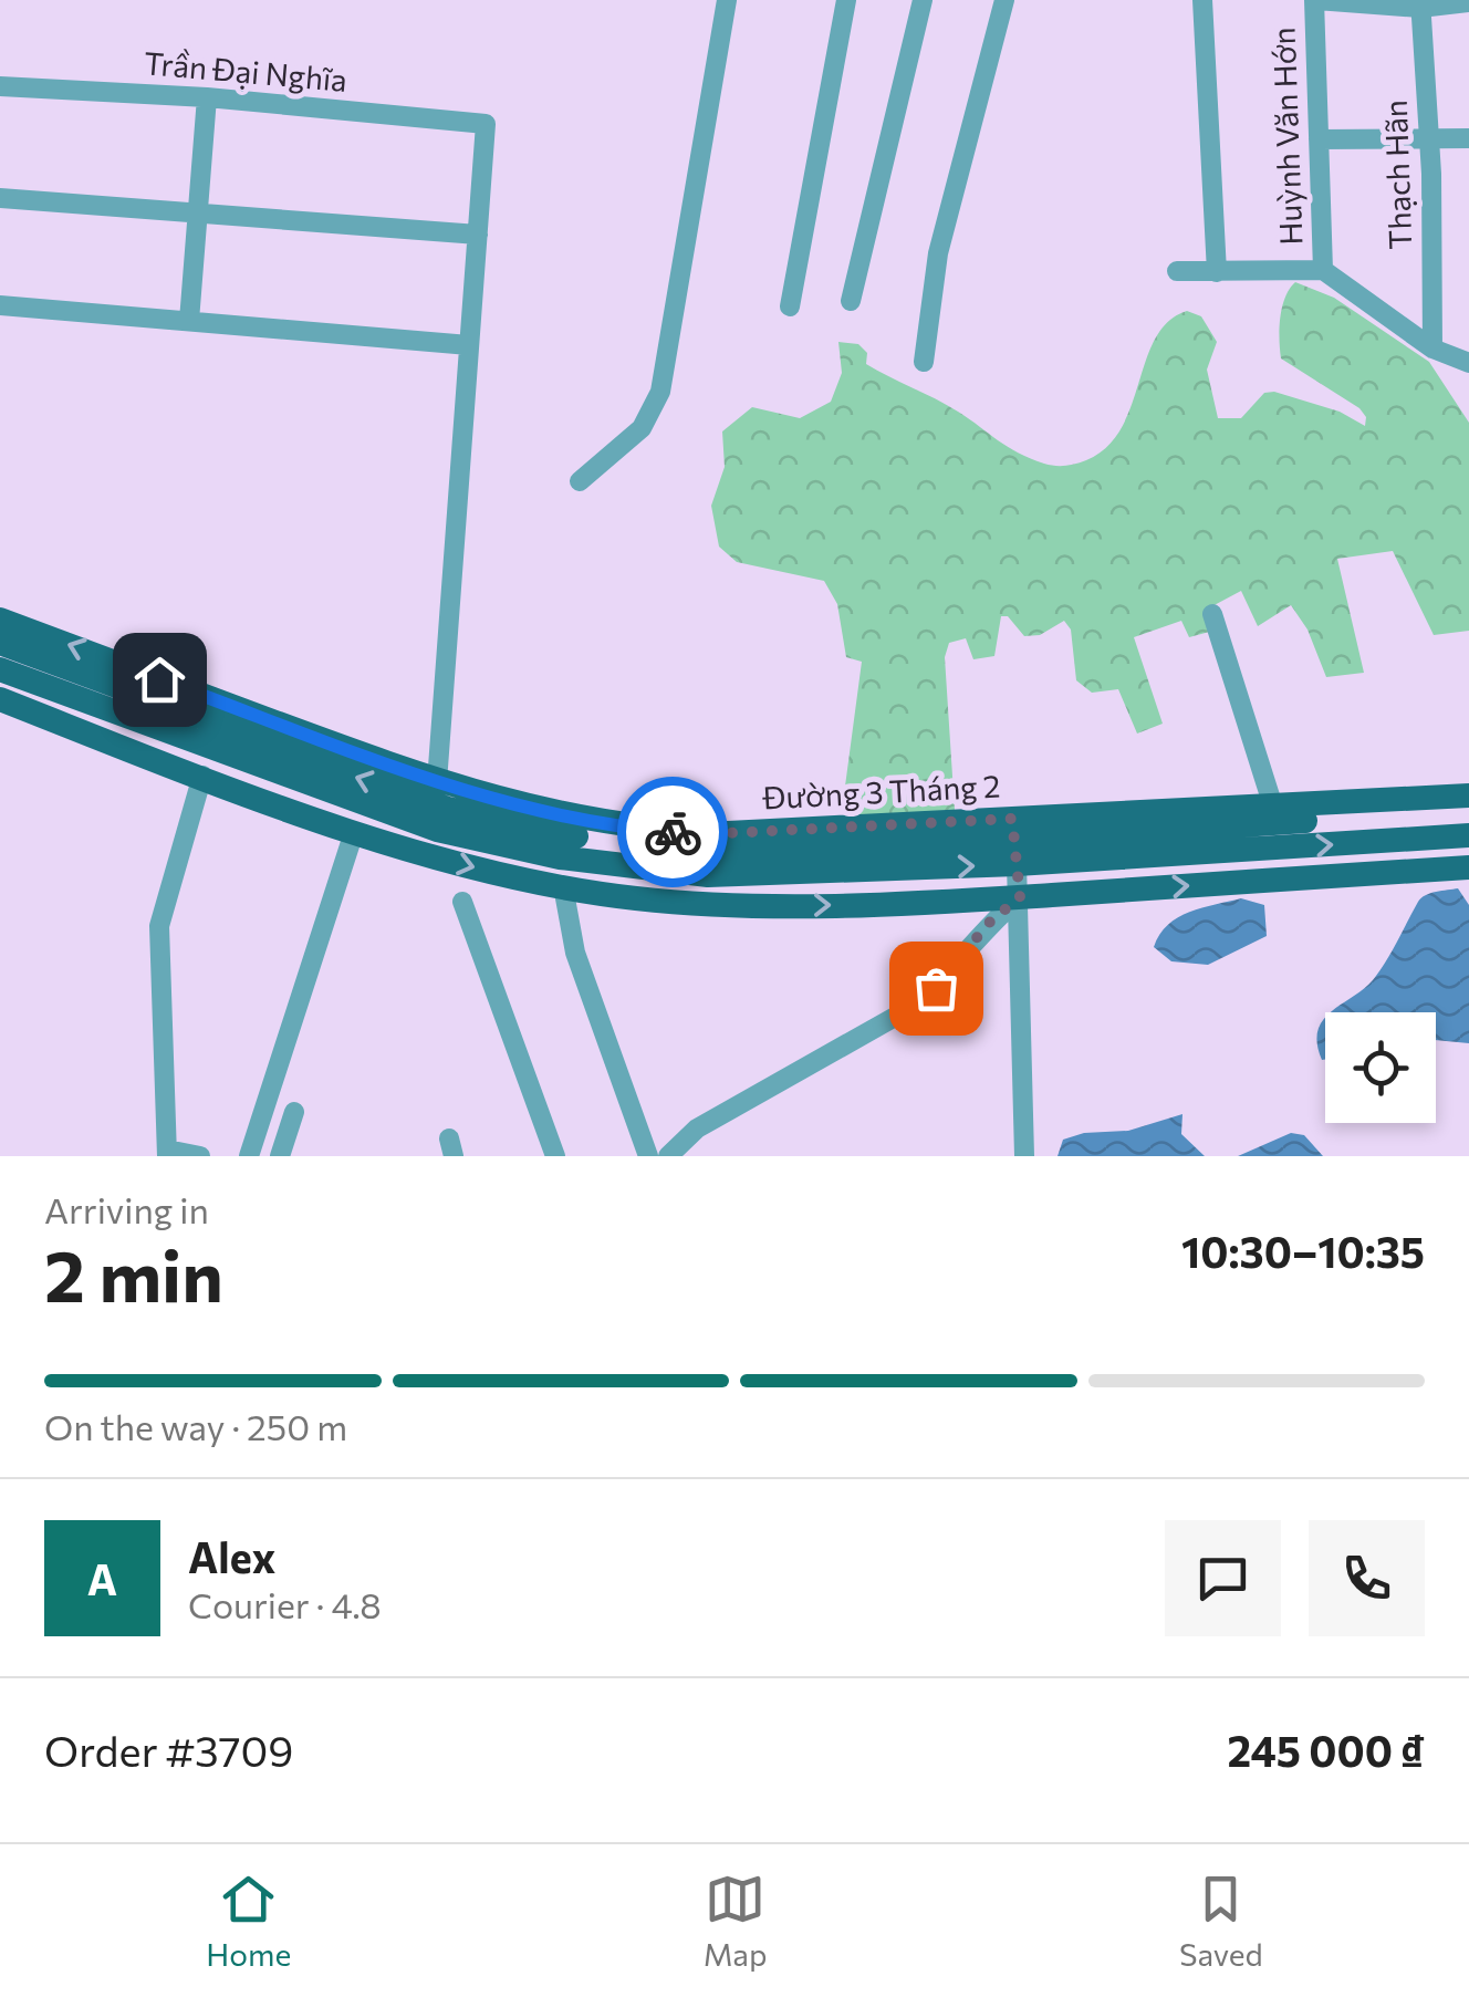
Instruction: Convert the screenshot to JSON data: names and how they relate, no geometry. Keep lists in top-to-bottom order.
{
  "streets": {
    "main road": ["Đường 3 Tháng 2"],
    "street": ["Trần Đại Nghĩa", "Huỳnh Văn Hớn", "Thạch Hãn"]
  },
  "page": {
    "heading": ["2 min", "Arriving in", "10:30–10:35"],
    "panel": [
      "Alex",
      "Courier · 4.8",
      "Order #3709",
      "245 000 ₫"
    ],
    "bar": "On the way · 250 m",
    "round": "A",
    "tabs": ["Home", "Map", "Saved"]
  }
}
